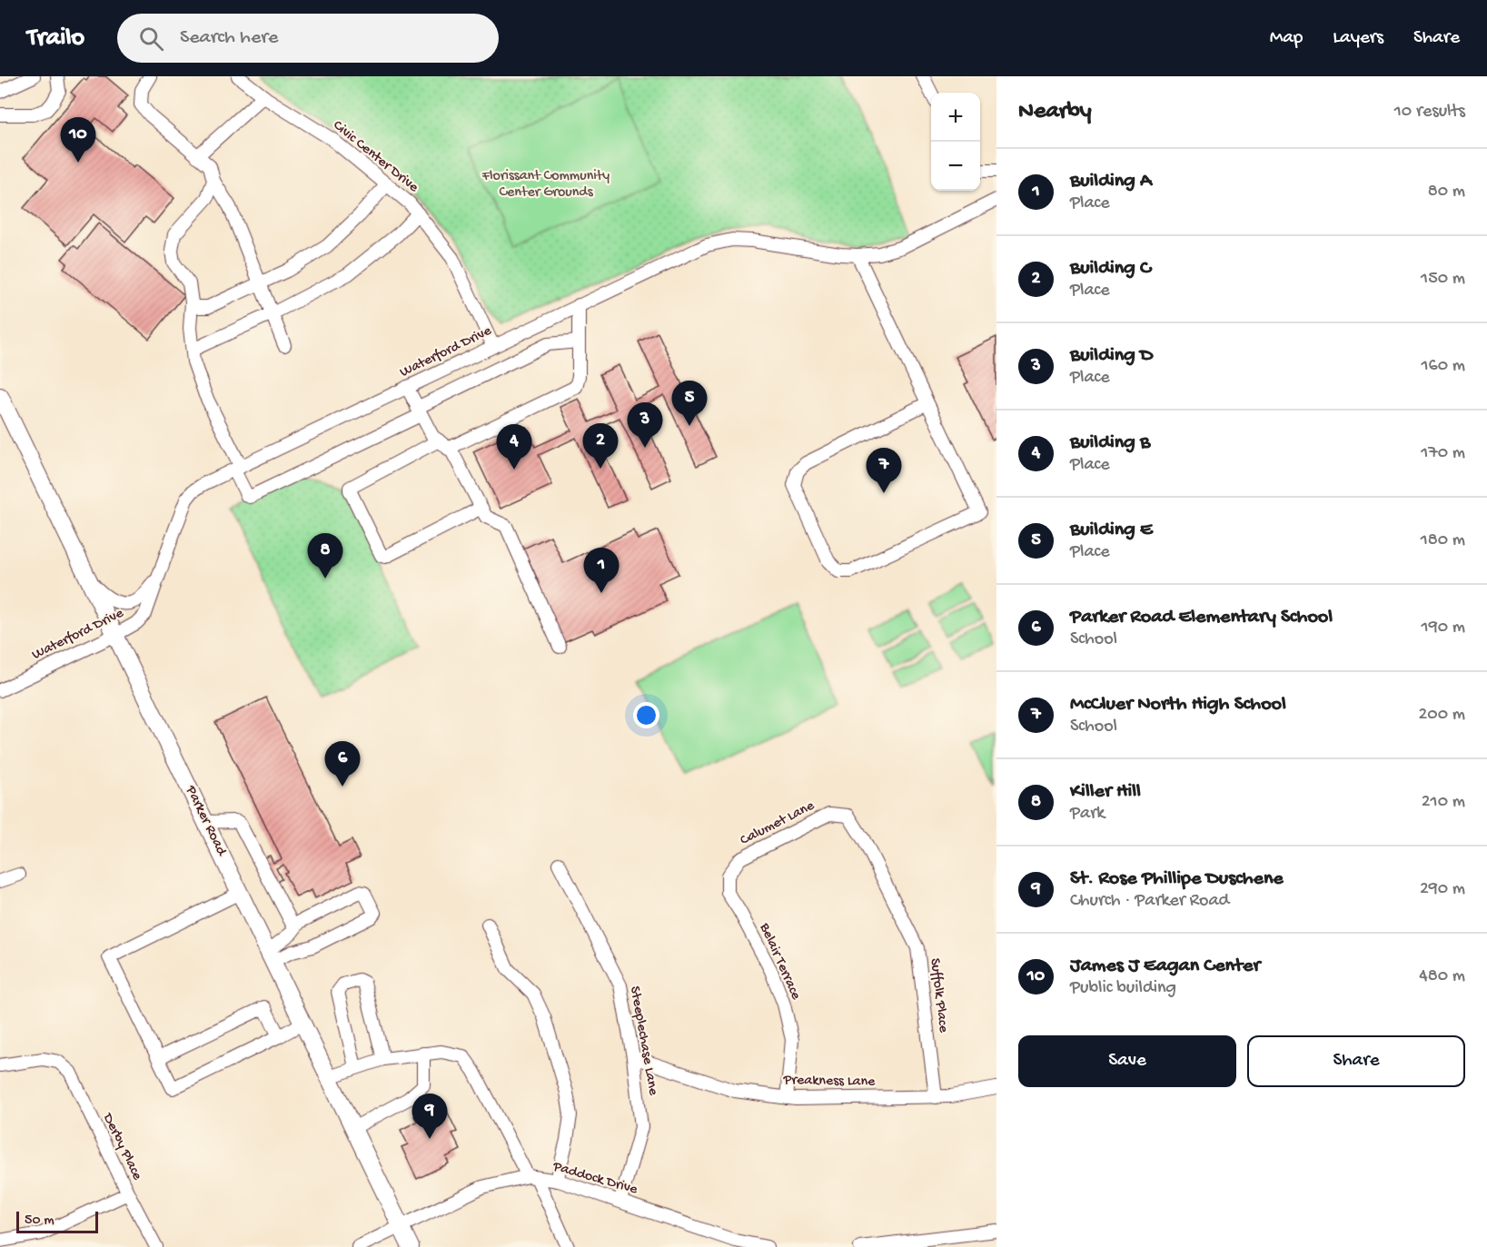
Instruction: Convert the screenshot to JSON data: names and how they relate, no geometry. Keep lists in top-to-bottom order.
{
  "streets": {
    "main road": ["Parker Road"],
    "street": [
      "Civic Center Drive",
      "Waterford Drive",
      "Calumet Lane",
      "Belair Terrace",
      "Suffolk Place",
      "Steeplechase Lane",
      "Preakness Lane",
      "Derby Place",
      "Paddock Drive"
    ]
  },
  "crossings": [
    ["Civic Center Drive", "Waterford Drive"],
    ["Waterford Drive", "Parker Road"],
    ["Parker Road", "Paddock Drive"],
    ["Calumet Lane", "Belair Terrace"],
    ["Calumet Lane", "Suffolk Place"],
    ["Belair Terrace", "Preakness Lane"],
    ["Suffolk Place", "Preakness Lane"],
    ["Steeplechase Lane", "Preakness Lane"],
    ["Steeplechase Lane", "Paddock Drive"]
  ],
  "parks": ["Florissant Community Center Grounds"],
  "scale_bar": "50 m",
  "page": {
    "header": "Trailo",
    "search": "Search here",
    "nav": ["Map", "Layers", "Share"],
    "heading": ["Nearby", "10 results"],
    "map_buttons": ["+", "−"],
    "pins": [
      "10",
      "5",
      "3",
      "2",
      "4",
      "7",
      "8",
      "1",
      "6",
      "9"
    ],
    "list": [
      {
        "mark": "1",
        "name": "Building A",
        "note": "Place",
        "value": "80 m"
      },
      {
        "mark": "2",
        "name": "Building C",
        "note": "Place",
        "value": "150 m"
      },
      {
        "mark": "3",
        "name": "Building D",
        "note": "Place",
        "value": "160 m"
      },
      {
        "mark": "4",
        "name": "Building B",
        "note": "Place",
        "value": "170 m"
      },
      {
        "mark": "5",
        "name": "Building E",
        "note": "Place",
        "value": "180 m"
      },
      {
        "mark": "6",
        "name": "Parker Road Elementary School",
        "note": "School",
        "value": "190 m"
      },
      {
        "mark": "7",
        "name": "McCluer North High School",
        "note": "School",
        "value": "200 m"
      },
      {
        "mark": "8",
        "name": "Killer Hill",
        "note": "Park",
        "value": "210 m"
      },
      {
        "mark": "9",
        "name": "St. Rose Phillipe Duschene",
        "note": "Church · Parker Road",
        "value": "290 m"
      },
      {
        "mark": "10",
        "name": "James J Eagan Center",
        "note": "Public building",
        "value": "480 m"
      }
    ],
    "buttons": ["Save", "Share"],
    "scale": "50 m"
  }
}
